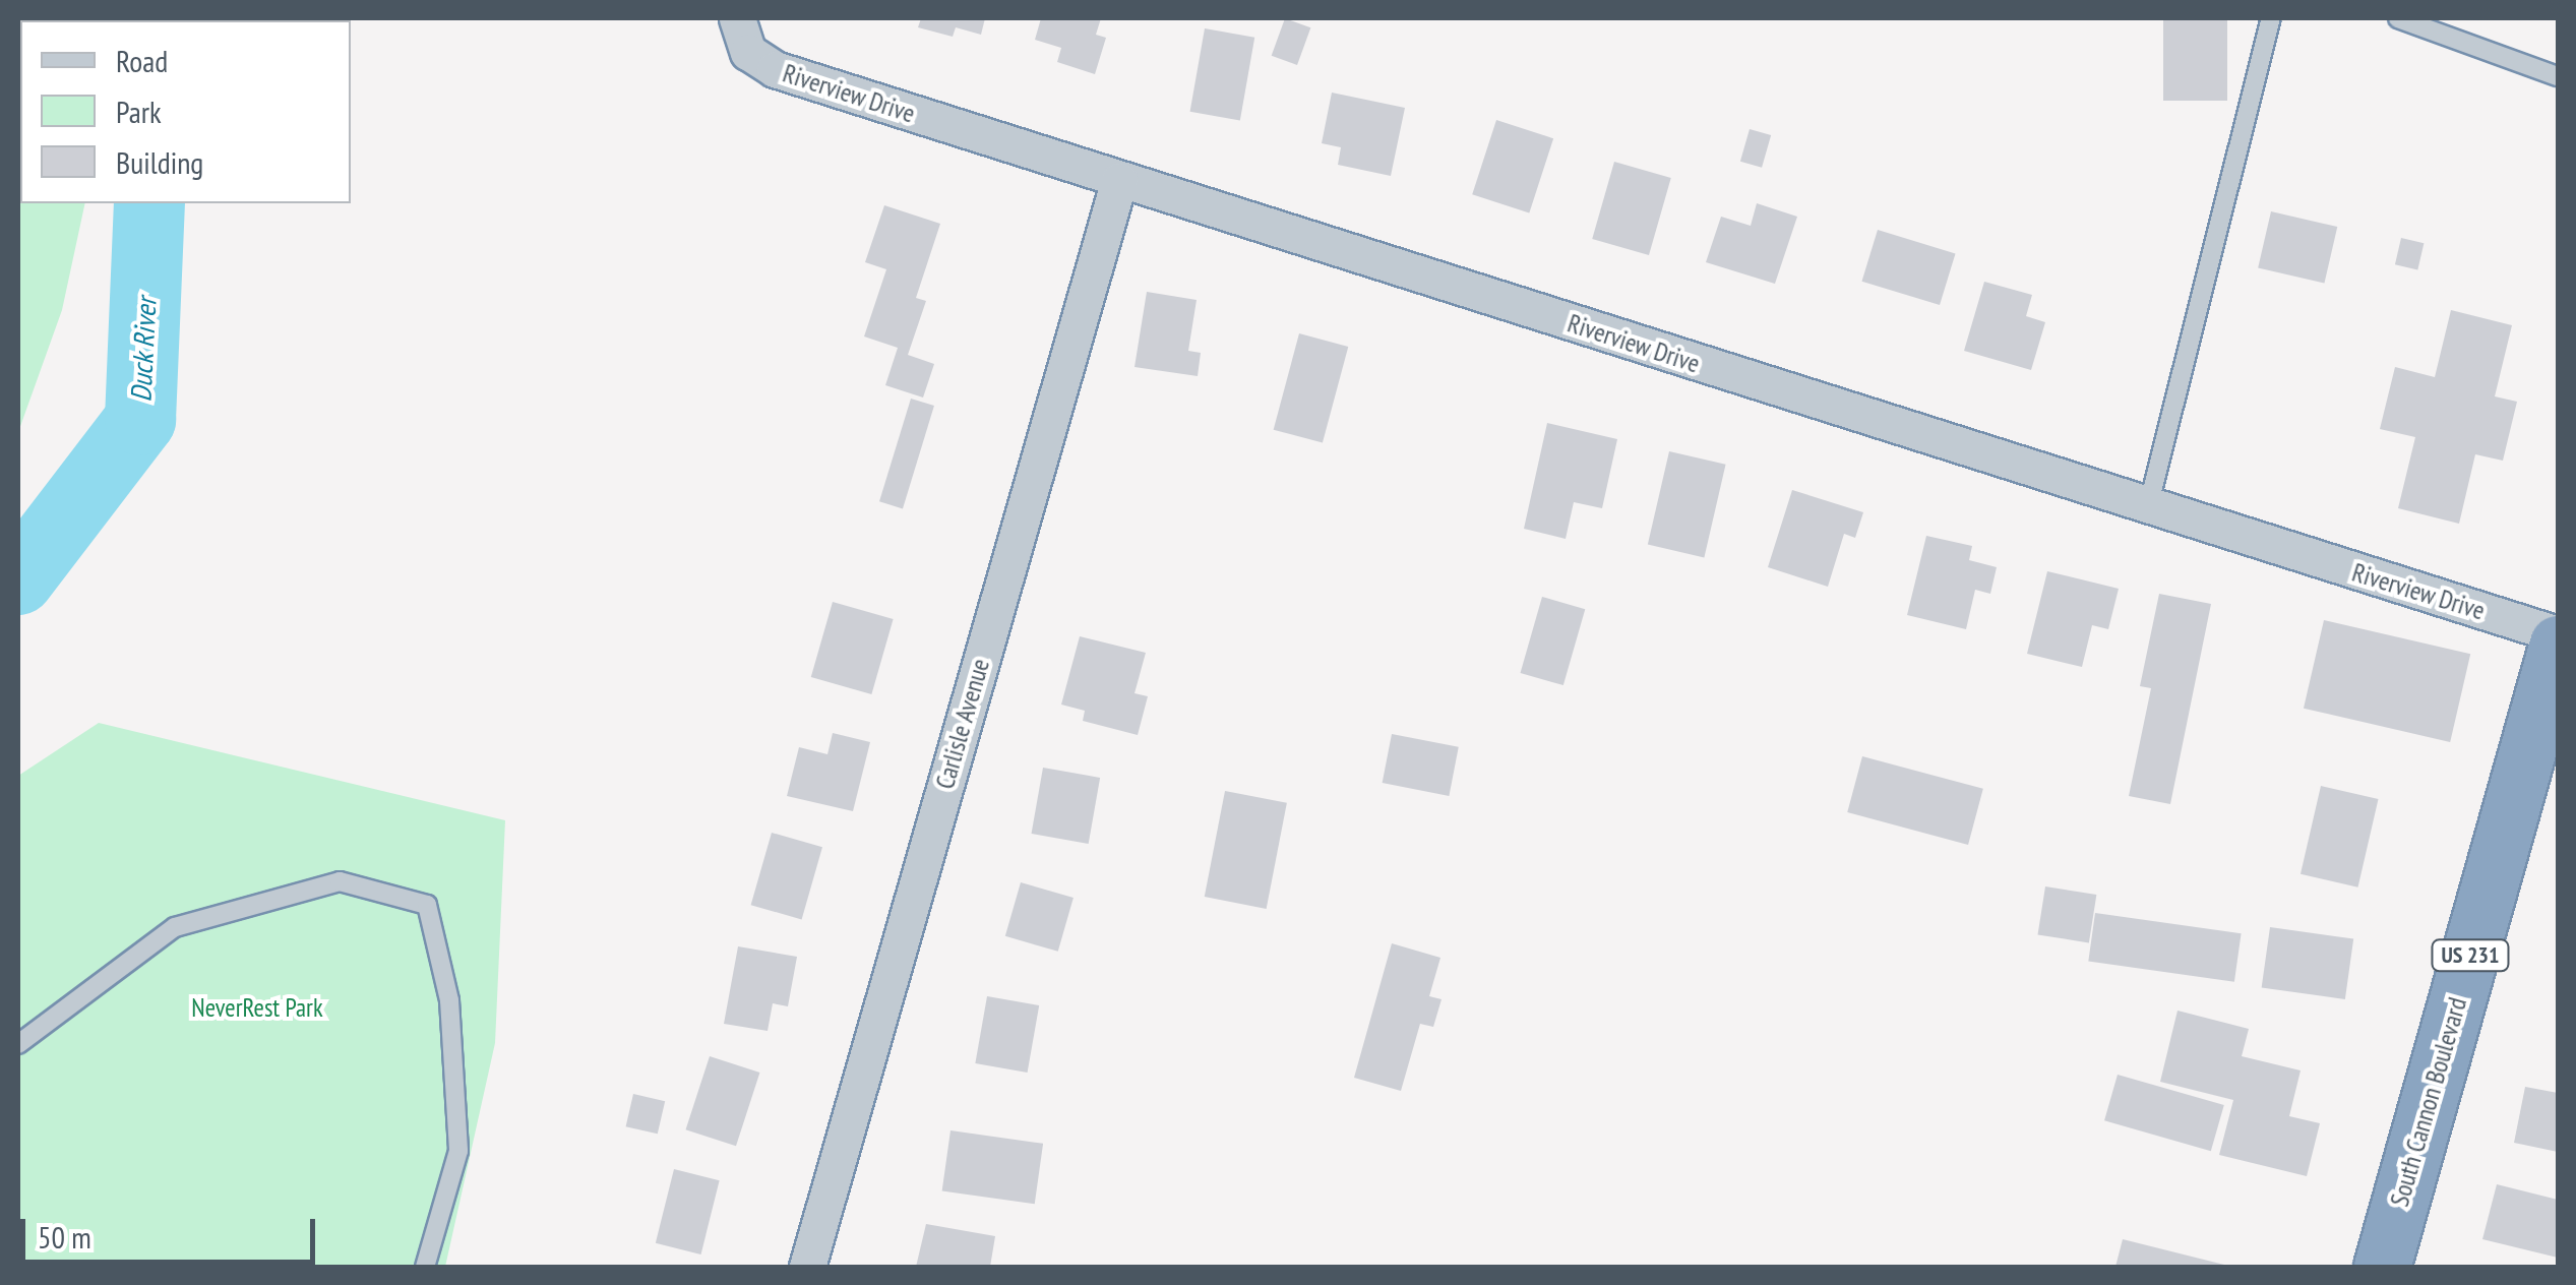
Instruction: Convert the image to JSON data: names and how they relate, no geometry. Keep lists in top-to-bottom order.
{
  "streets": {
    "highway": ["US 231", "South Cannon Boulevard"],
    "street": ["Riverview Drive", "Carlisle Avenue"]
  },
  "crossings": [
    ["Riverview Drive", "Carlisle Avenue"]
  ],
  "water": ["Duck River"],
  "parks": ["NeverRest Park"],
  "legend": ["Road", "Park", "Building"],
  "scale_bar": "50 m"
}
